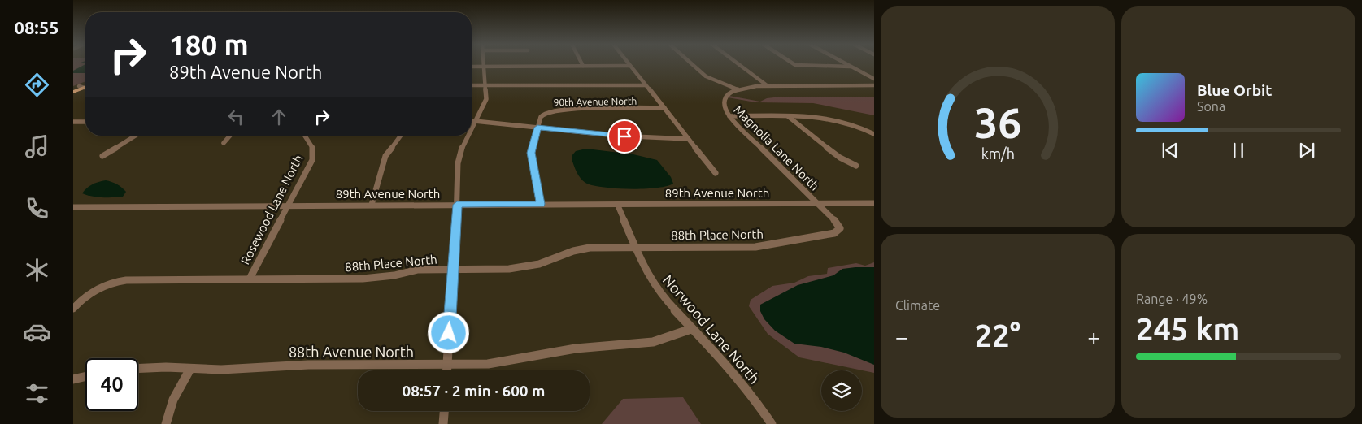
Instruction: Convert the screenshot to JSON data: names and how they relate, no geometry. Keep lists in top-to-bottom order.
{
  "streets": {
    "street": [
      "90th Avenue North",
      "Magnolia Lane North",
      "89th Avenue North",
      "Rosewood Lane North",
      "88th Place North",
      "Norwood Lane North",
      "88th Avenue North"
    ]
  },
  "crossings": [
    ["90th Avenue North", "89th Avenue North"],
    ["Magnolia Lane North", "89th Avenue North"],
    ["Magnolia Lane North", "88th Place North"],
    ["89th Avenue North", "Rosewood Lane North"],
    ["89th Avenue North", "88th Place North"],
    ["89th Avenue North", "Norwood Lane North"],
    ["Rosewood Lane North", "88th Place North"],
    ["88th Place North", "Norwood Lane North"],
    ["Norwood Lane North", "88th Avenue North"]
  ],
  "page": {
    "tabs": "08:55",
    "turn": ["180 m", "89th Avenue North"],
    "song": ["Blue Orbit", "Sona"],
    "tile": [
      "Climate",
      ["Range · 49%", "245 km"]
    ],
    "heat": ["−", "22°", "+"],
    "limit": "40",
    "trip": "08:57 · 2 min · 600 m",
    "gauge": ["36", "km/h"]
  }
}
